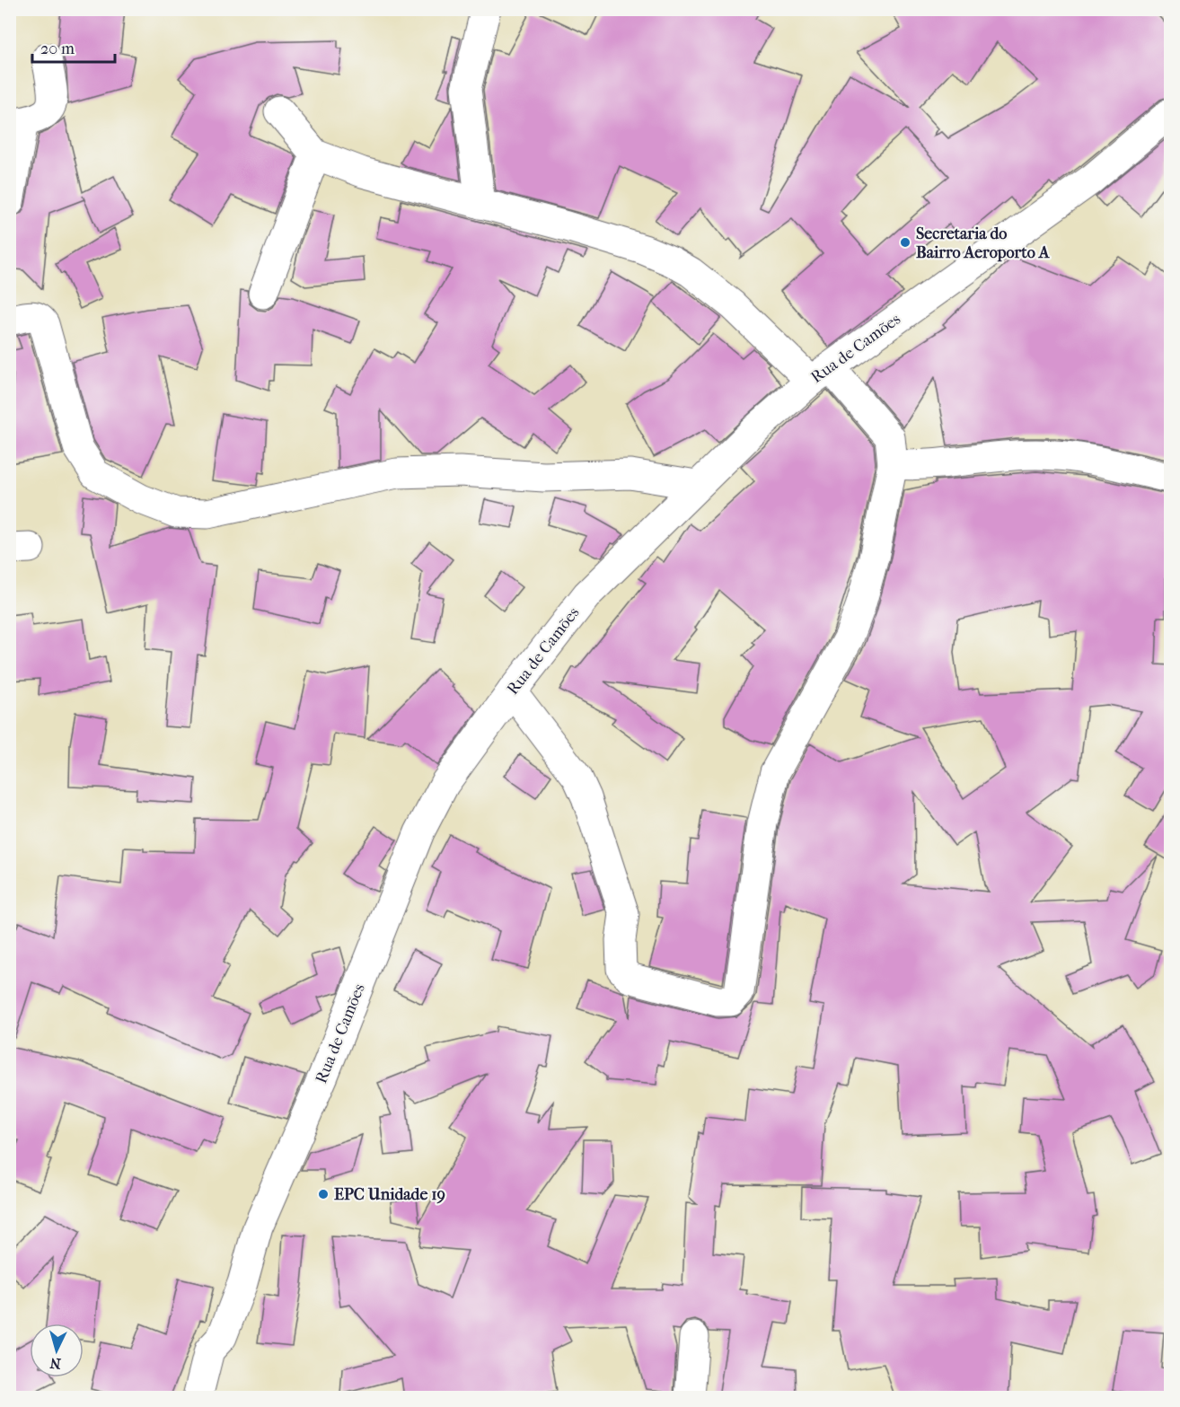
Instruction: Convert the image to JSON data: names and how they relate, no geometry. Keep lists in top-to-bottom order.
{
  "streets": {
    "street": ["Rua de Camões"]
  },
  "places": ["Secretaria do Bairro Aeroporto A", "EPC Unidade 19"],
  "scale_bar": "20 m",
  "north": "bottom"
}
